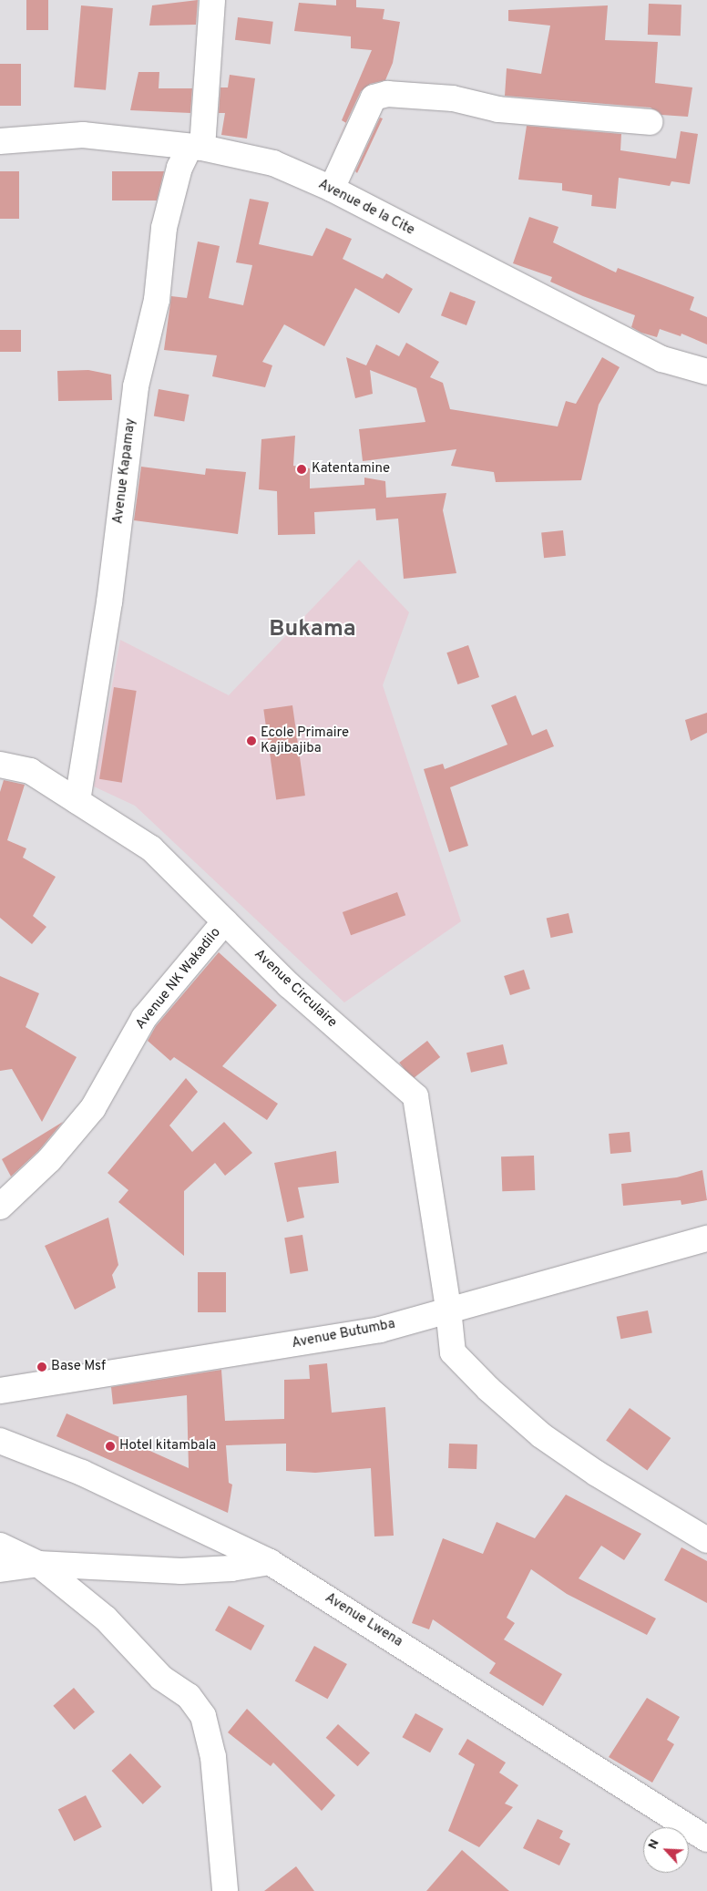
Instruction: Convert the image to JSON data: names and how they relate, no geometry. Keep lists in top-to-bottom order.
{
  "streets": {
    "street": [
      "Avenue de la Cite",
      "Avenue Kapamay",
      "Avenue NK Wakadilo",
      "Avenue Circulaire",
      "Avenue Butumba",
      "Avenue Lwena"
    ]
  },
  "crossings": [
    ["Avenue de la Cite", "Avenue Kapamay"],
    ["Avenue Kapamay", "Avenue Circulaire"],
    ["Avenue NK Wakadilo", "Avenue Circulaire"],
    ["Avenue Circulaire", "Avenue Butumba"]
  ],
  "districts": ["Bukama"],
  "places": [
    "Katentamine",
    "Ecole Primaire Kajibajiba",
    "Base Msf",
    "Hotel kitambala"
  ],
  "north": "top left"
}
